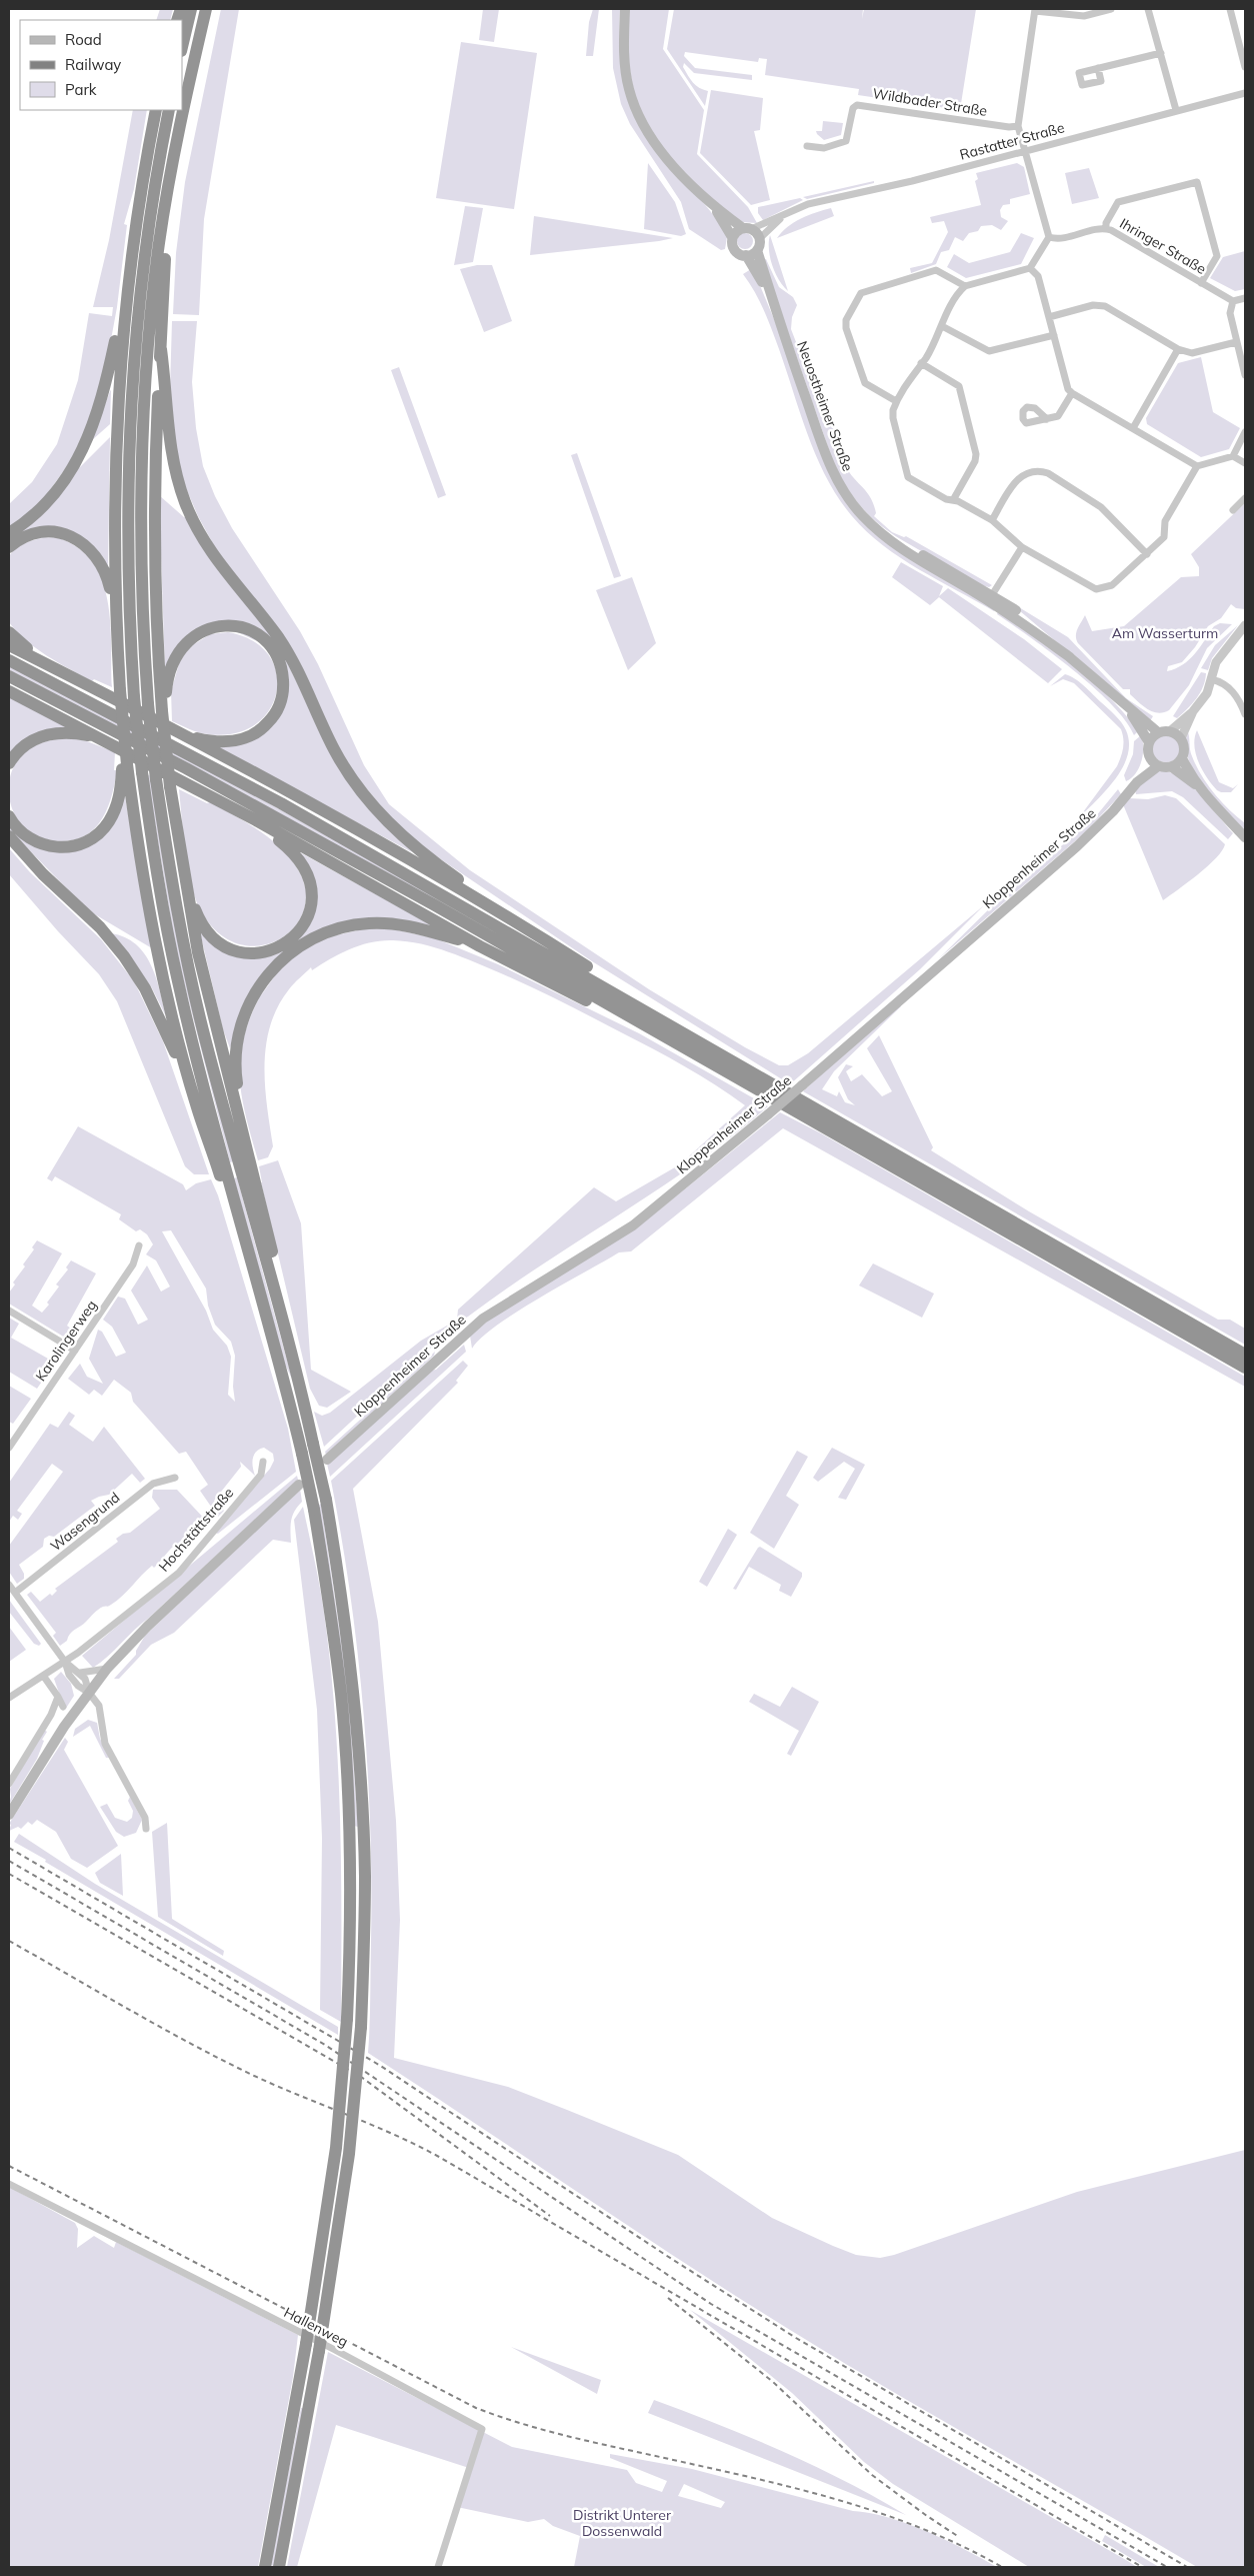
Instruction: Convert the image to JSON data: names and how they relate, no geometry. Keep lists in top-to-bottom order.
{
  "streets": {
    "main road": ["Neuostheimer Straße", "Kloppenheimer Straße"],
    "street": [
      "Wildbader Straße",
      "Rastatter Straße",
      "Ihringer Straße",
      "Karolingerweg",
      "Wasengrund",
      "Hochstättstraße",
      "Hallenweg"
    ]
  },
  "crossings": [
    ["Rastatter Straße", "Neuostheimer Straße"],
    ["Neuostheimer Straße", "Kloppenheimer Straße"]
  ],
  "parks": ["Am Wasserturm", "Distrikt Unterer Dossenwald"],
  "legend": ["Road", "Railway", "Park"]
}
